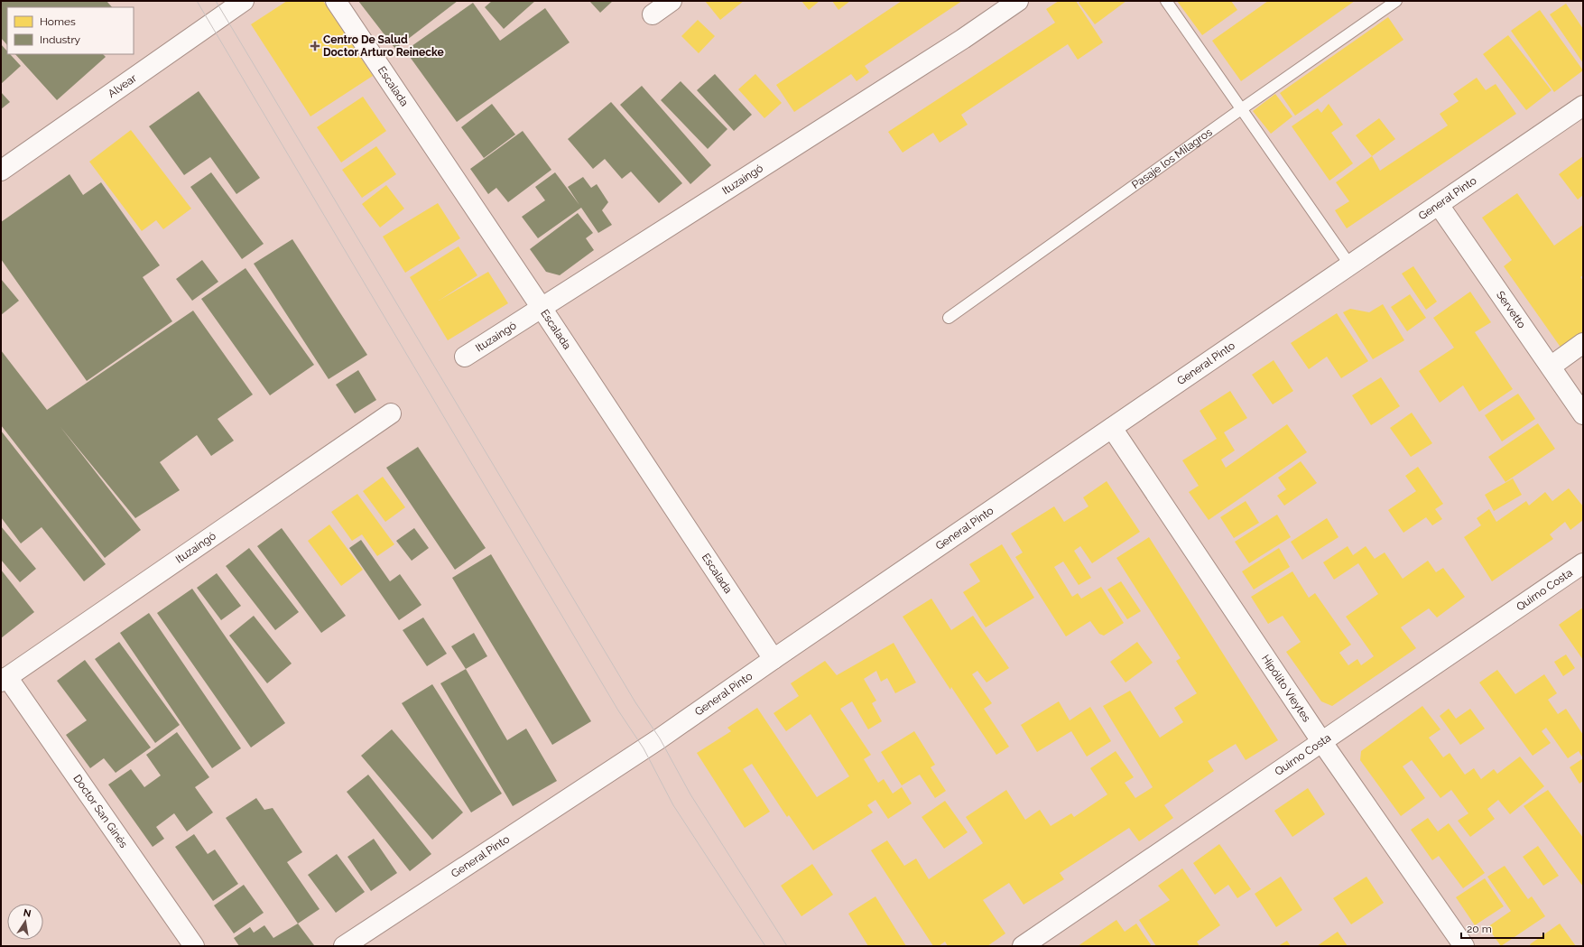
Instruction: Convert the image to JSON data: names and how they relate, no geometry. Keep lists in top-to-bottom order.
{
  "streets": {
    "street": [
      "Alvear",
      "Escalada",
      "Ituzaingó",
      "General Pinto",
      "Servetto",
      "Quirno Costa",
      "Hipólito Vieytes",
      "Doctor San Ginés"
    ],
    "lane": ["Pasaje los Milagros"]
  },
  "crossings": [
    ["Escalada", "Ituzaingó"],
    ["Escalada", "General Pinto"],
    ["Ituzaingó", "Doctor San Ginés"],
    ["General Pinto", "Servetto"],
    ["General Pinto", "Hipólito Vieytes"],
    ["Quirno Costa", "Hipólito Vieytes"]
  ],
  "places": {
    "health": ["Centro De Salud Doctor Arturo Reinecke"]
  },
  "legend": ["Homes", "Industry"],
  "scale_bar": "20 m",
  "north": "top"
}
